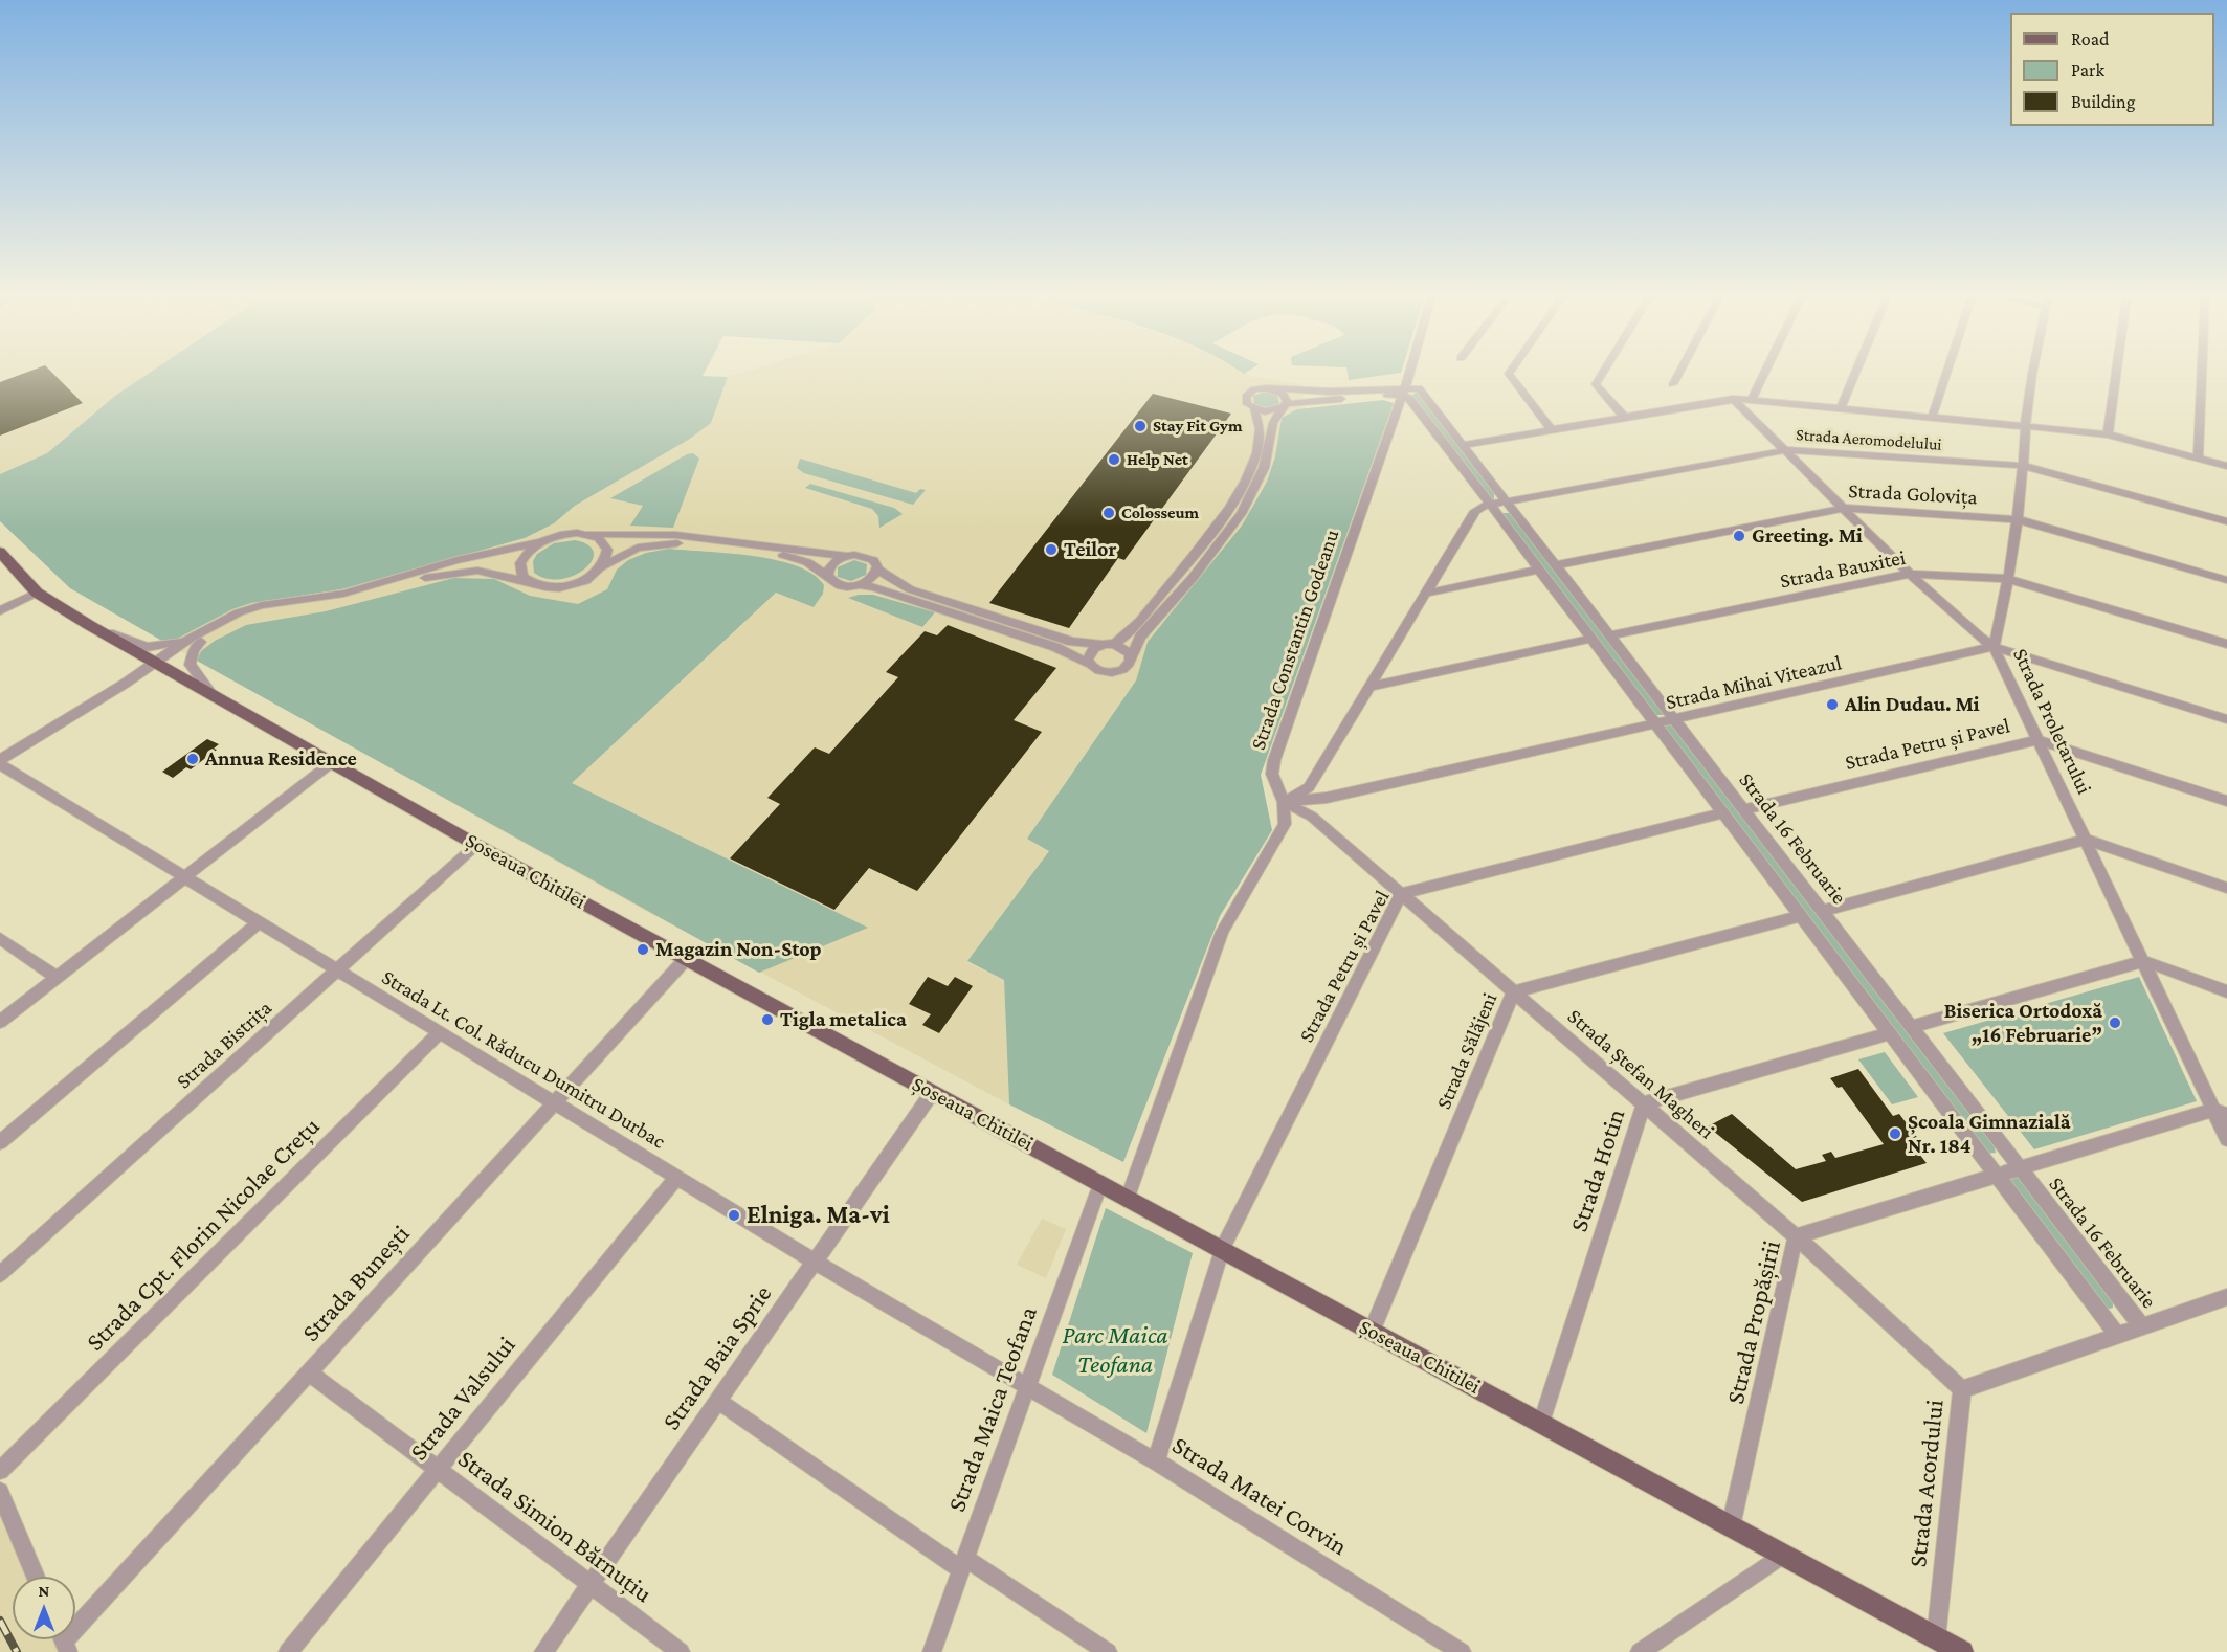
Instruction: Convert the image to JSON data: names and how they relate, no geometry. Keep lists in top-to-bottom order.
{
  "streets": {
    "main road": ["Șoseaua Chitilei"],
    "street": [
      "Strada Aeromodelului",
      "Strada Golovița",
      "Strada Bauxitei",
      "Strada Constantin Godeanu",
      "Strada Mihai Viteazul",
      "Strada Proletarului",
      "Strada Petru și Pavel",
      "Strada 16 Februarie",
      "Strada Bistrița",
      "Strada Sălăjeni",
      "Strada Lt. Col. Răducu Dumitru Durbac",
      "Strada Ștefan Magheri",
      "Strada Hotin",
      "Strada Cpt. Florin Nicolae Crețu",
      "Strada Bunești",
      "Strada Propășirii",
      "Strada Baia Sprie",
      "Strada Valsului",
      "Strada Maica Teofana",
      "Strada Acordului",
      "Strada Matei Corvin",
      "Strada Simion Bărnuțiu"
    ]
  },
  "crossings": [
    ["Strada Aeromodelului", "Strada Proletarului"],
    ["Strada Aeromodelului", "Strada 16 Februarie"],
    ["Strada Golovița", "Strada Proletarului"],
    ["Strada Golovița", "Strada 16 Februarie"],
    ["Strada Bauxitei", "Strada Proletarului"],
    ["Strada Bauxitei", "Strada 16 Februarie"],
    ["Strada Constantin Godeanu", "Strada Mihai Viteazul"],
    ["Strada Constantin Godeanu", "Strada 16 Februarie"],
    ["Strada Constantin Godeanu", "Șoseaua Chitilei"],
    ["Strada Constantin Godeanu", "Strada Ștefan Magheri"],
    ["Strada Mihai Viteazul", "Strada Proletarului"],
    ["Strada Mihai Viteazul", "Strada 16 Februarie"],
    ["Strada Mihai Viteazul", "Strada Ștefan Magheri"],
    ["Strada Proletarului", "Strada Petru și Pavel"],
    ["Strada Proletarului", "Strada Propășirii"],
    ["Strada Petru și Pavel", "Strada 16 Februarie"],
    ["Strada Petru și Pavel", "Șoseaua Chitilei"],
    ["Strada Petru și Pavel", "Strada Ștefan Magheri"],
    ["Strada Petru și Pavel", "Strada Matei Corvin"],
    ["Strada 16 Februarie", "Strada Sălăjeni"],
    ["Strada 16 Februarie", "Strada Hotin"],
    ["Strada 16 Februarie", "Strada Propășirii"],
    ["Strada 16 Februarie", "Strada Acordului"],
    ["Șoseaua Chitilei", "Strada Bistrița"],
    ["Șoseaua Chitilei", "Strada Sălăjeni"],
    ["Șoseaua Chitilei", "Strada Hotin"],
    ["Șoseaua Chitilei", "Strada Bunești"],
    ["Șoseaua Chitilei", "Strada Propășirii"],
    ["Șoseaua Chitilei", "Strada Baia Sprie"],
    ["Șoseaua Chitilei", "Strada Maica Teofana"],
    ["Șoseaua Chitilei", "Strada Acordului"],
    ["Strada Bistrița", "Strada Lt. Col. Răducu Dumitru Durbac"],
    ["Strada Sălăjeni", "Strada Ștefan Magheri"],
    ["Strada Lt. Col. Răducu Dumitru Durbac", "Strada Cpt. Florin Nicolae Crețu"],
    ["Strada Lt. Col. Răducu Dumitru Durbac", "Strada Bunești"],
    ["Strada Lt. Col. Răducu Dumitru Durbac", "Strada Baia Sprie"],
    ["Strada Lt. Col. Răducu Dumitru Durbac", "Strada Valsului"],
    ["Strada Lt. Col. Răducu Dumitru Durbac", "Strada Maica Teofana"],
    ["Strada Lt. Col. Răducu Dumitru Durbac", "Strada Matei Corvin"],
    ["Strada Ștefan Magheri", "Strada Hotin"],
    ["Strada Ștefan Magheri", "Strada Propășirii"],
    ["Strada Ștefan Magheri", "Strada Acordului"],
    ["Strada Bunești", "Strada Simion Bărnuțiu"],
    ["Strada Baia Sprie", "Strada Simion Bărnuțiu"],
    ["Strada Valsului", "Strada Simion Bărnuțiu"],
    ["Strada Maica Teofana", "Strada Matei Corvin"]
  ],
  "parks": ["Parc Maica Teofana"],
  "places": [
    "Stay Fit Gym",
    "Help Net",
    "Colosseum",
    "Greeting. Mi",
    "Teilor",
    "Alin Dudau. Mi",
    "Annua Residence",
    "Magazin Non-Stop",
    "Tigla metalica",
    "Biserica Ortodoxă „16 Februarie”",
    "Școala Gimnazială Nr. 184",
    "Elniga. Ma-vi"
  ],
  "legend": ["Road", "Park", "Building"],
  "north": "top"
}
